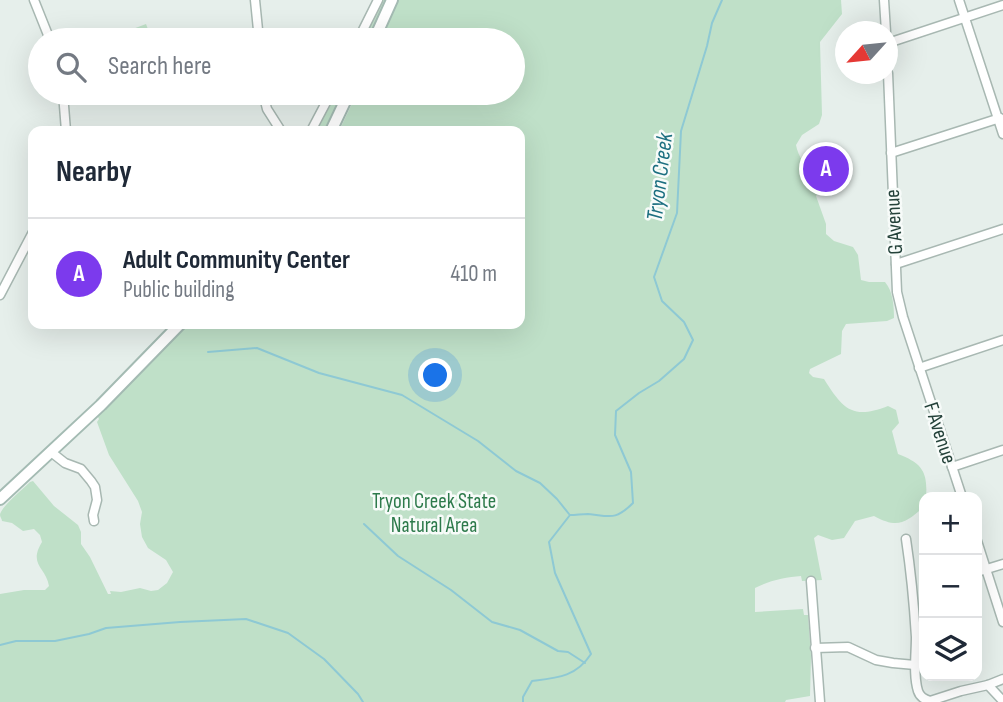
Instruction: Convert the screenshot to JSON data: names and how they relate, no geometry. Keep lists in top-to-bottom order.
{
  "streets": {
    "street": ["G Avenue", "F Avenue"]
  },
  "crossings": [
    ["G Avenue", "F Avenue"]
  ],
  "water": ["Tryon Creek"],
  "parks": ["Tryon Creek State Natural Area"],
  "north": "bottom left",
  "page": {
    "search": "Search here",
    "heading": "Nearby",
    "pins": "A",
    "list": [
      {
        "mark": "A",
        "name": "Adult Community Center",
        "note": "Public building",
        "value": "410 m"
      }
    ],
    "map_buttons": ["+", "−"]
  }
}
